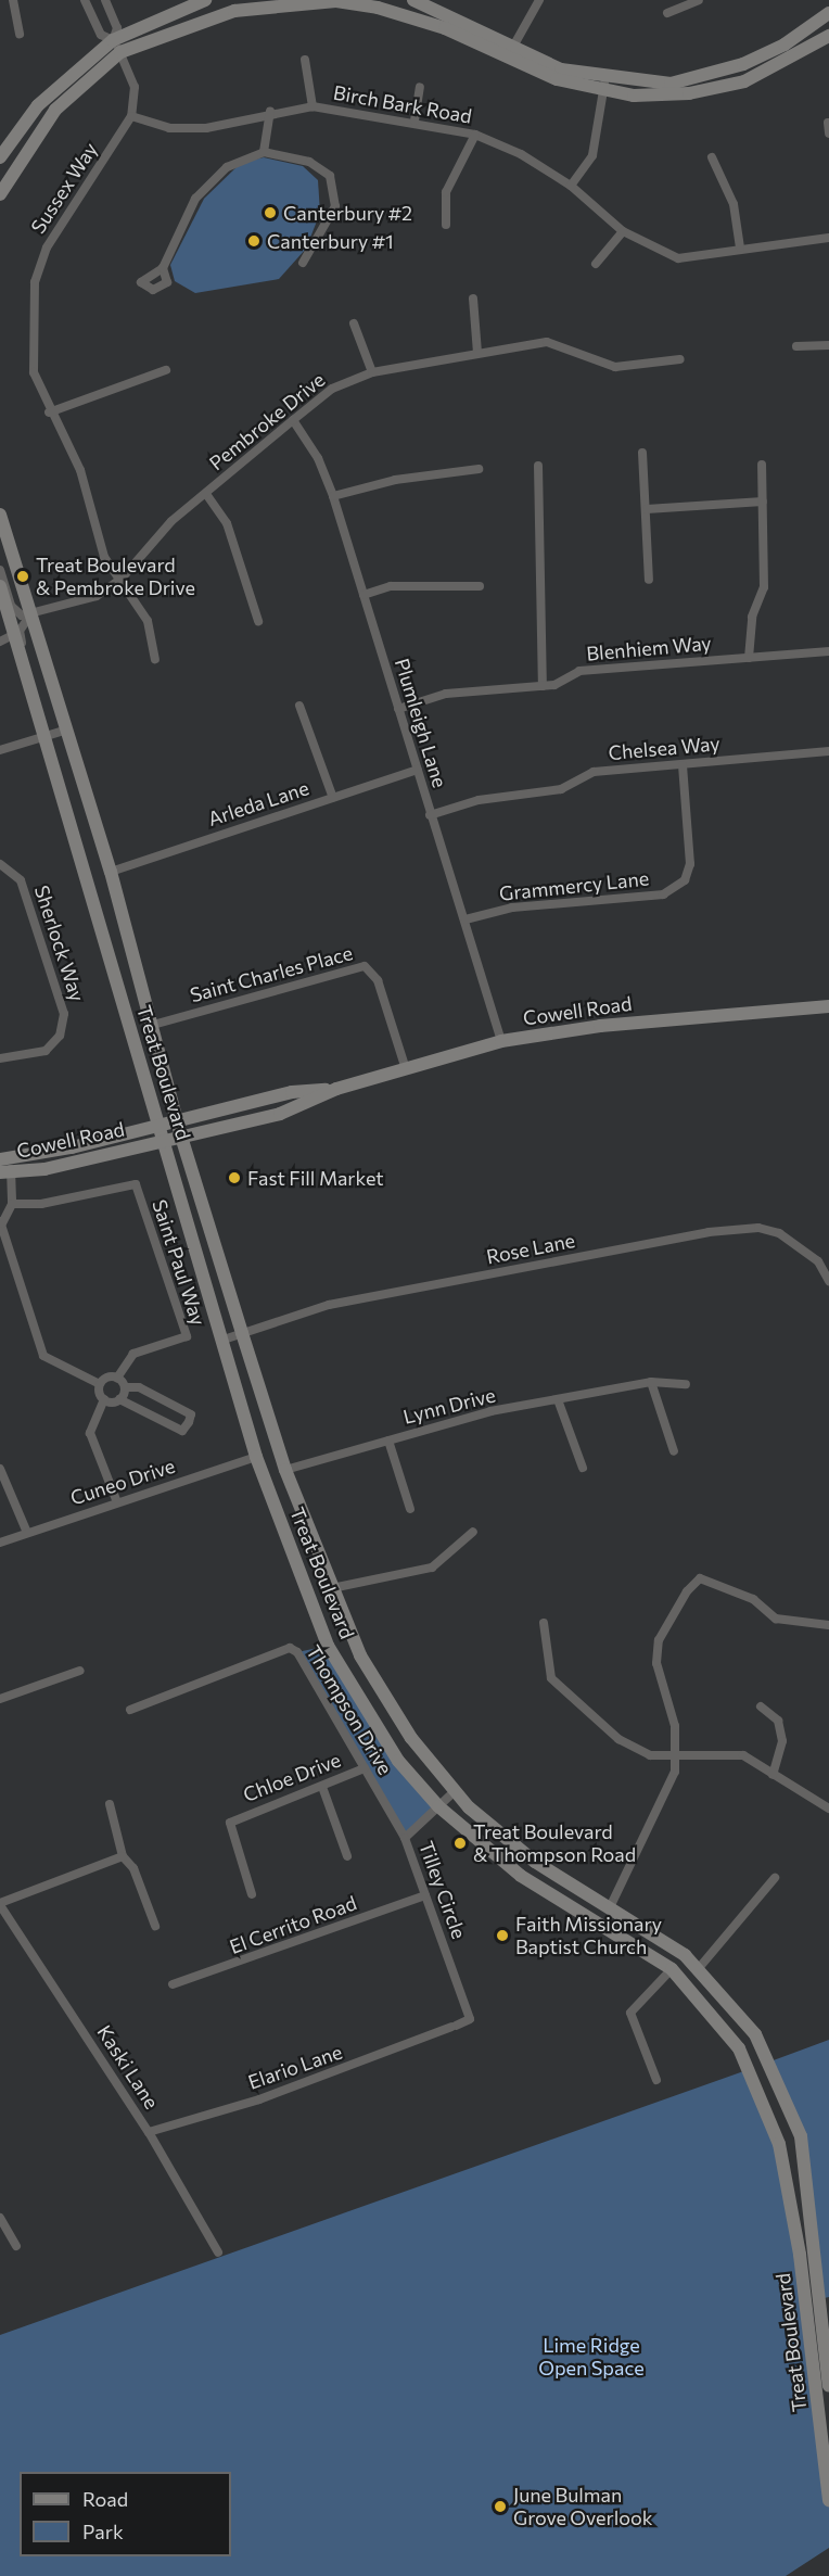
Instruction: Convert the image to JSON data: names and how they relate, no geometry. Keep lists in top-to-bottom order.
{
  "streets": {
    "main road": ["Cowell Road", "Treat Boulevard"],
    "street": [
      "Birch Bark Road",
      "Sussex Way",
      "Pembroke Drive",
      "Blenhiem Way",
      "Plumleigh Lane",
      "Chelsea Way",
      "Arleda Lane",
      "Grammercy Lane",
      "Sherlock Way",
      "Saint Charles Place",
      "Rose Lane",
      "Saint Paul Way",
      "Lynn Drive",
      "Cuneo Drive",
      "Thompson Drive",
      "Chloe Drive",
      "Tilley Circle",
      "El Cerrito Road",
      "Kaski Lane",
      "Elario Lane"
    ]
  },
  "crossings": [
    ["Birch Bark Road", "Sussex Way"],
    ["Sussex Way", "Pembroke Drive"],
    ["Pembroke Drive", "Plumleigh Lane"],
    ["Pembroke Drive", "Treat Boulevard"],
    ["Blenhiem Way", "Plumleigh Lane"],
    ["Plumleigh Lane", "Chelsea Way"],
    ["Plumleigh Lane", "Arleda Lane"],
    ["Plumleigh Lane", "Grammercy Lane"],
    ["Plumleigh Lane", "Cowell Road"],
    ["Chelsea Way", "Grammercy Lane"],
    ["Arleda Lane", "Treat Boulevard"],
    ["Saint Charles Place", "Cowell Road"],
    ["Saint Charles Place", "Treat Boulevard"],
    ["Cowell Road", "Treat Boulevard"],
    ["Treat Boulevard", "Rose Lane"],
    ["Treat Boulevard", "Lynn Drive"],
    ["Treat Boulevard", "Cuneo Drive"],
    ["Treat Boulevard", "Tilley Circle"],
    ["Thompson Drive", "Chloe Drive"],
    ["Thompson Drive", "Tilley Circle"],
    ["Tilley Circle", "El Cerrito Road"],
    ["Tilley Circle", "Elario Lane"],
    ["Kaski Lane", "Elario Lane"]
  ],
  "parks": ["Lime Ridge Open Space"],
  "places": [
    "Canterbury #2",
    "Canterbury #1",
    "Treat Boulevard & Pembroke Drive",
    "Fast Fill Market",
    "Treat Boulevard & Thompson Road",
    "Faith Missionary Baptist Church",
    "June Bulman Grove Overlook"
  ],
  "legend": ["Road", "Park"]
}
